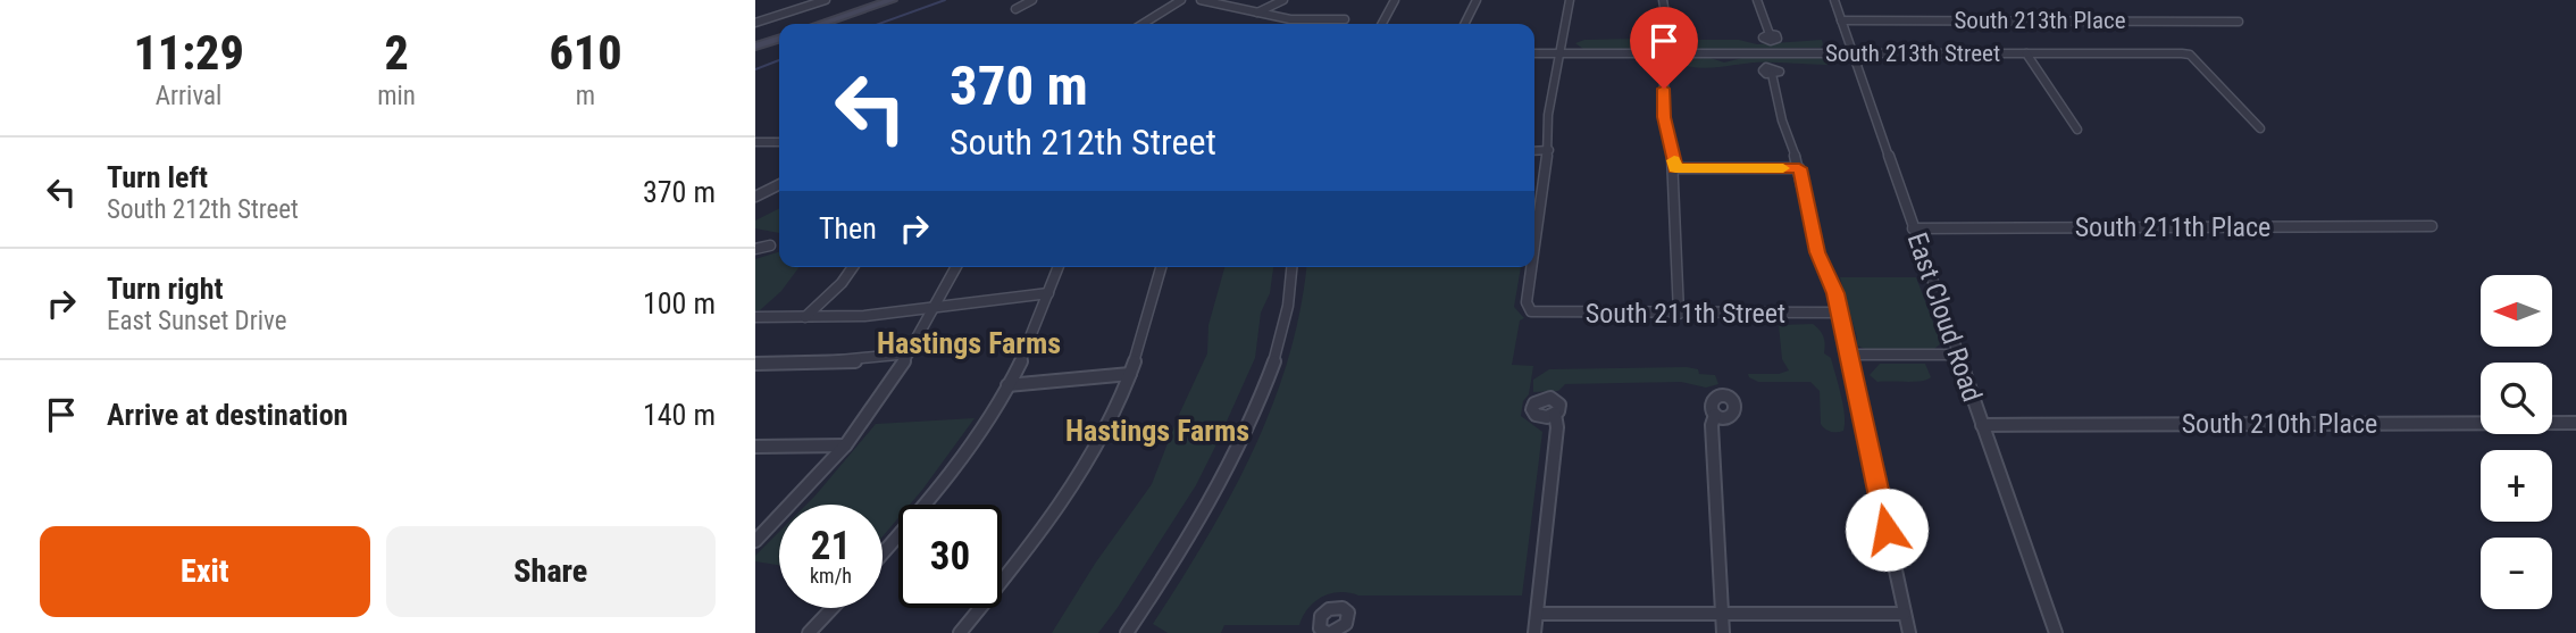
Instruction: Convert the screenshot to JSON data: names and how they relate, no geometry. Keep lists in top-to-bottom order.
{
  "streets": {
    "street": [
      "South 213th Place",
      "South 213th Street",
      "South 211th Place",
      "South 211th Street",
      "East Cloud Road",
      "South 210th Place"
    ]
  },
  "crossings": [
    ["South 213th Place", "East Cloud Road"],
    ["South 213th Street", "East Cloud Road"],
    ["South 211th Place", "East Cloud Road"],
    ["East Cloud Road", "South 210th Place"]
  ],
  "districts": ["Hastings Farms", "Hastings Farms"],
  "north": "left",
  "page": {
    "eta": [
      "11:29",
      "Arrival",
      "2",
      "min",
      "610",
      "m"
    ],
    "turn": ["370 m", "South 212th Street"],
    "list": [
      {
        "name": "Turn left",
        "note": "South 212th Street",
        "value": "370 m"
      },
      {
        "name": "Turn right",
        "note": "East Sunset Drive",
        "value": "100 m"
      },
      {
        "name": "Arrive at destination",
        "value": "140 m"
      }
    ],
    "then": "Then",
    "map_buttons": ["+", "−"],
    "speed": "21 km/h",
    "limit": "30",
    "buttons": ["Exit", "Share"]
  }
}
